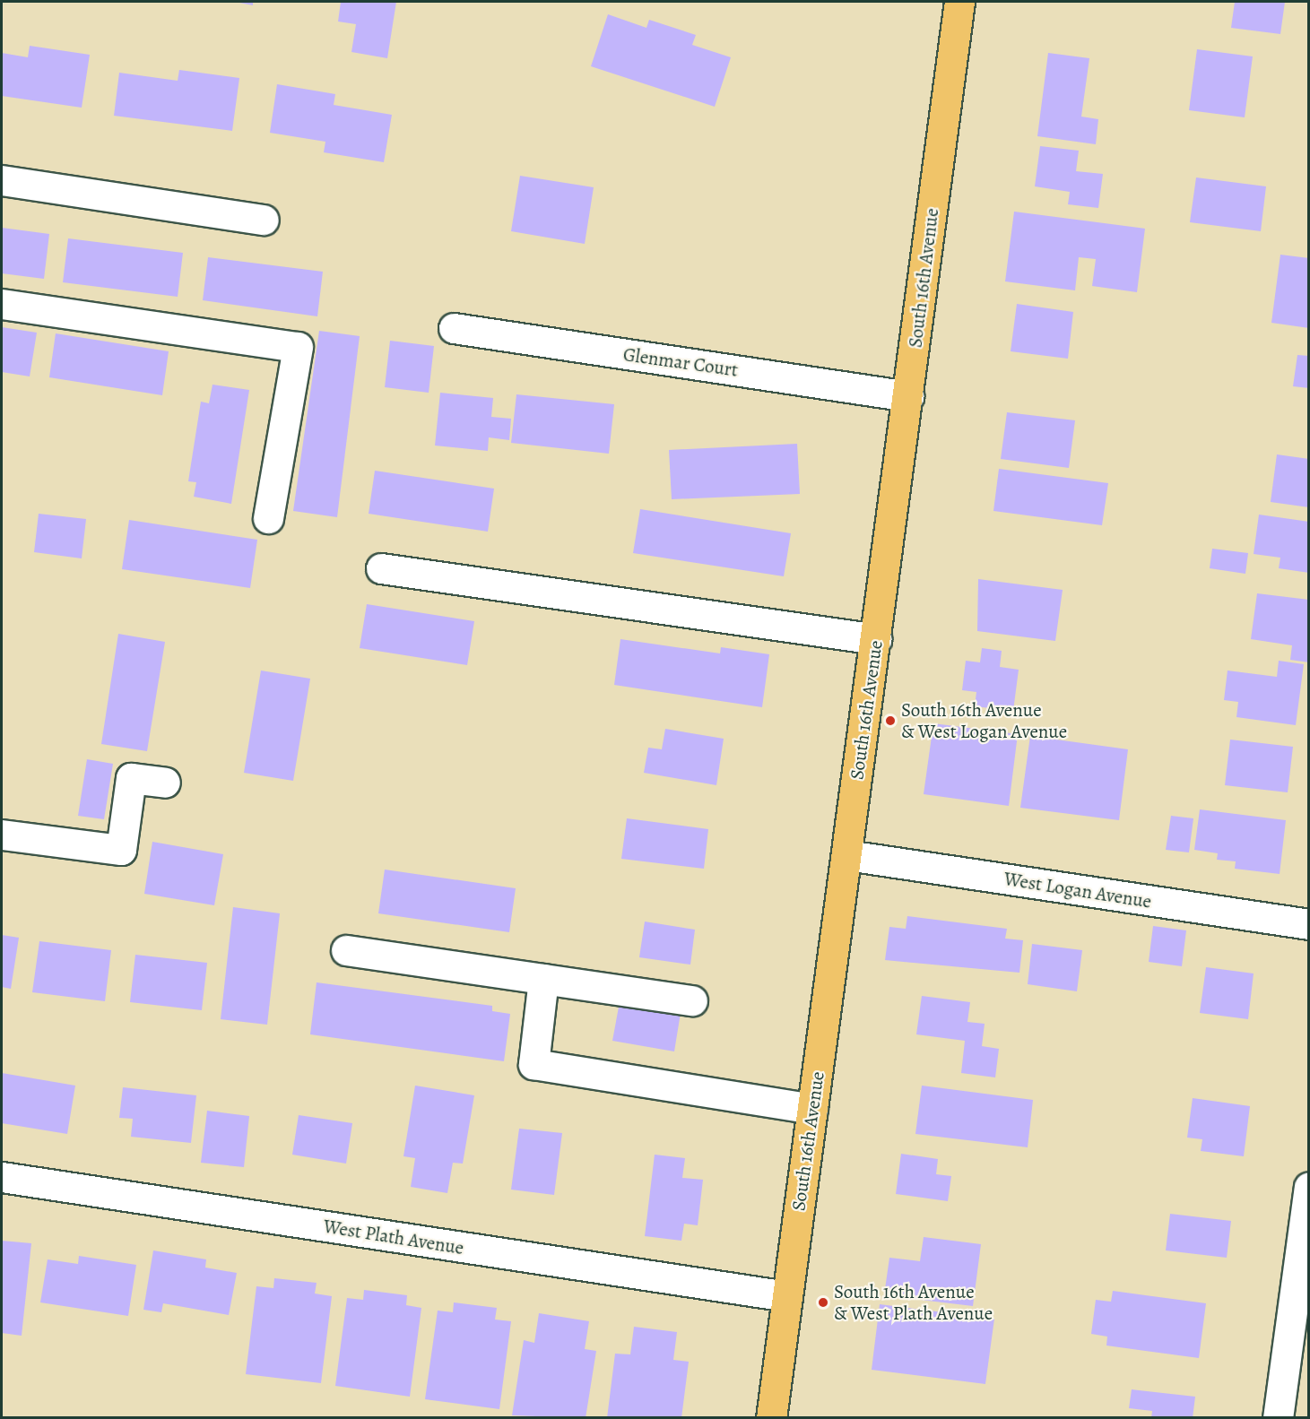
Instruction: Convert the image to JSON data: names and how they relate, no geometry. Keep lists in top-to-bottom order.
{
  "streets": {
    "main road": ["South 16th Avenue"],
    "street": ["Glenmar Court", "West Logan Avenue", "West Plath Avenue"]
  },
  "crossings": [
    ["South 16th Avenue", "Glenmar Court"],
    ["South 16th Avenue", "West Logan Avenue"],
    ["South 16th Avenue", "West Plath Avenue"]
  ],
  "places": ["South 16th Avenue & West Logan Avenue", "South 16th Avenue & West Plath Avenue"]
}
